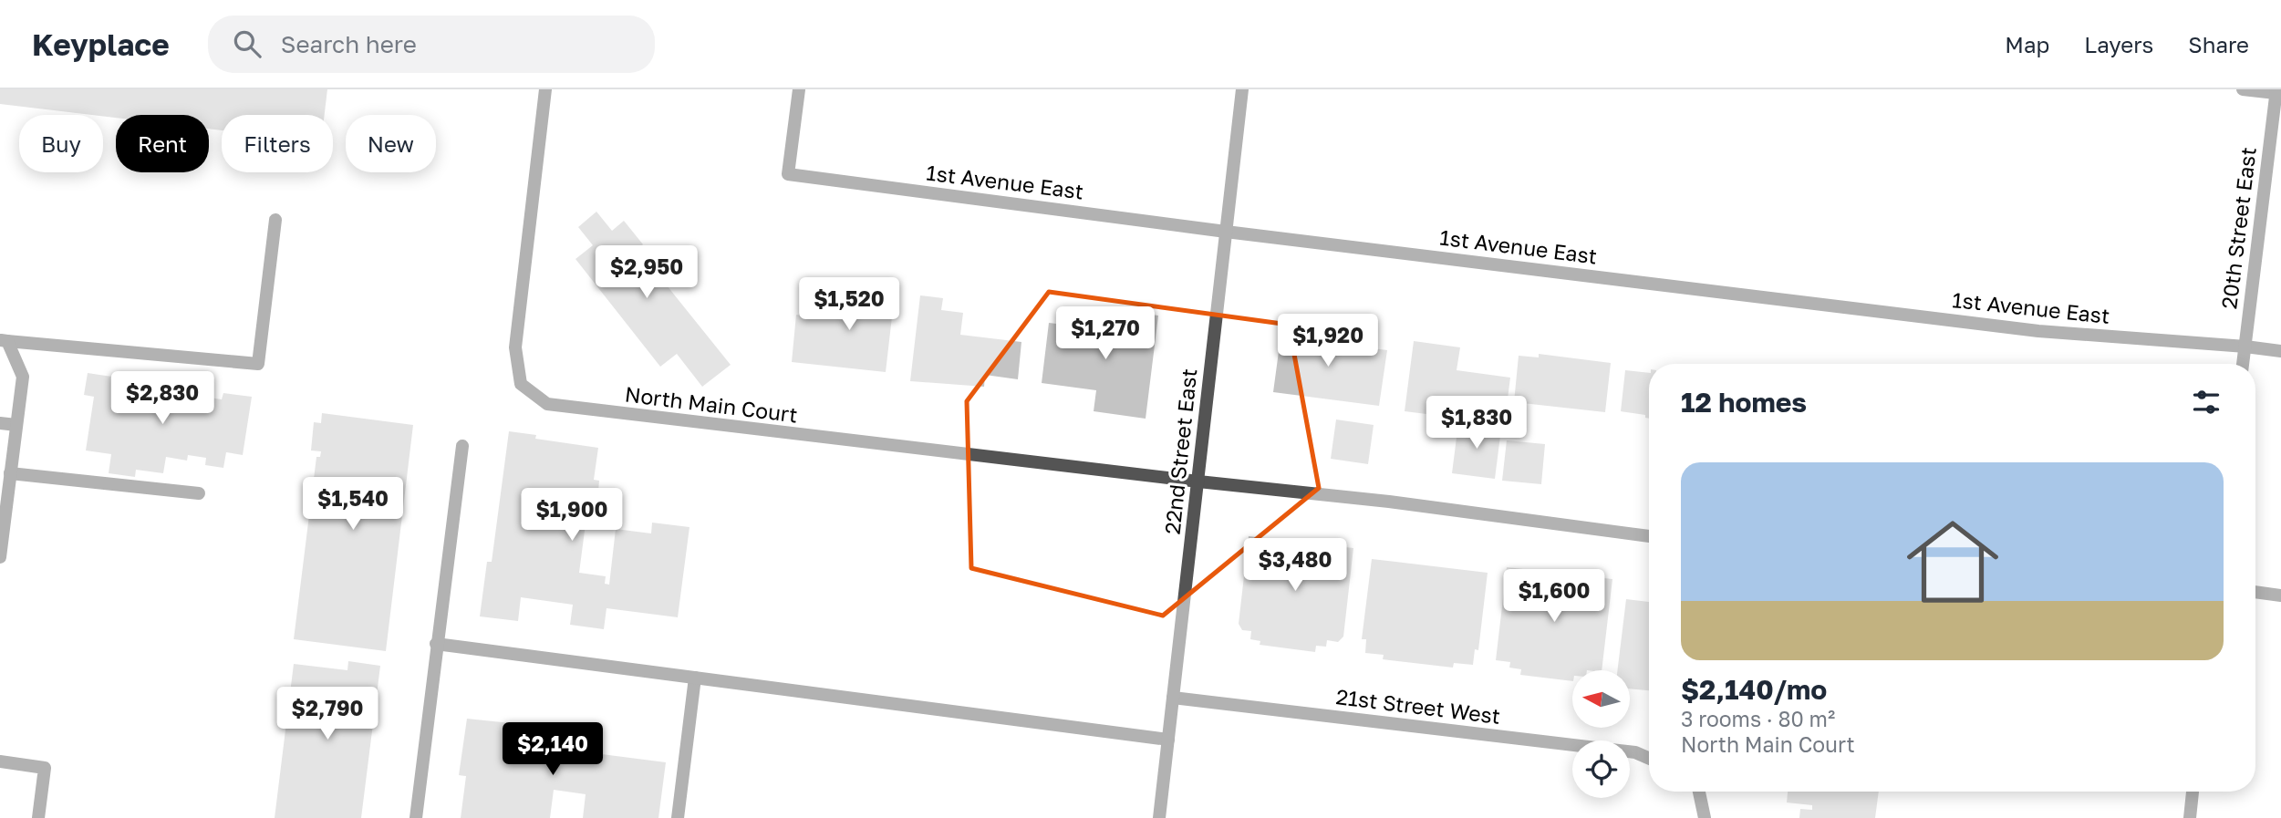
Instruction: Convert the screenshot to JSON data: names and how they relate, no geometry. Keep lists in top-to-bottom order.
{
  "streets": {
    "street": [
      "1st Avenue East",
      "20th Street East",
      "North Main Court",
      "22nd Street East",
      "21st Street West"
    ]
  },
  "crossings": [
    ["1st Avenue East", "20th Street East"],
    ["1st Avenue East", "22nd Street East"],
    ["North Main Court", "22nd Street East"],
    ["22nd Street East", "21st Street West"]
  ],
  "north": "left",
  "page": {
    "header": "Keyplace",
    "search": "Search here",
    "nav": ["Map", "Layers", "Share"],
    "chip": [
      "Buy",
      "Rent",
      "Filters",
      "New"
    ],
    "price": [
      "$2,950",
      "$1,520",
      "$1,270",
      "$1,920",
      "$2,830",
      "$1,830",
      "$1,540",
      "$1,900",
      "$3,480",
      "$1,600",
      "$2,790",
      "$2,140"
    ],
    "heading": "12 homes",
    "list": [
      {
        "name": "$2,140/mo",
        "note": "3 rooms · 80 m² · North Main Court"
      }
    ]
  }
}
